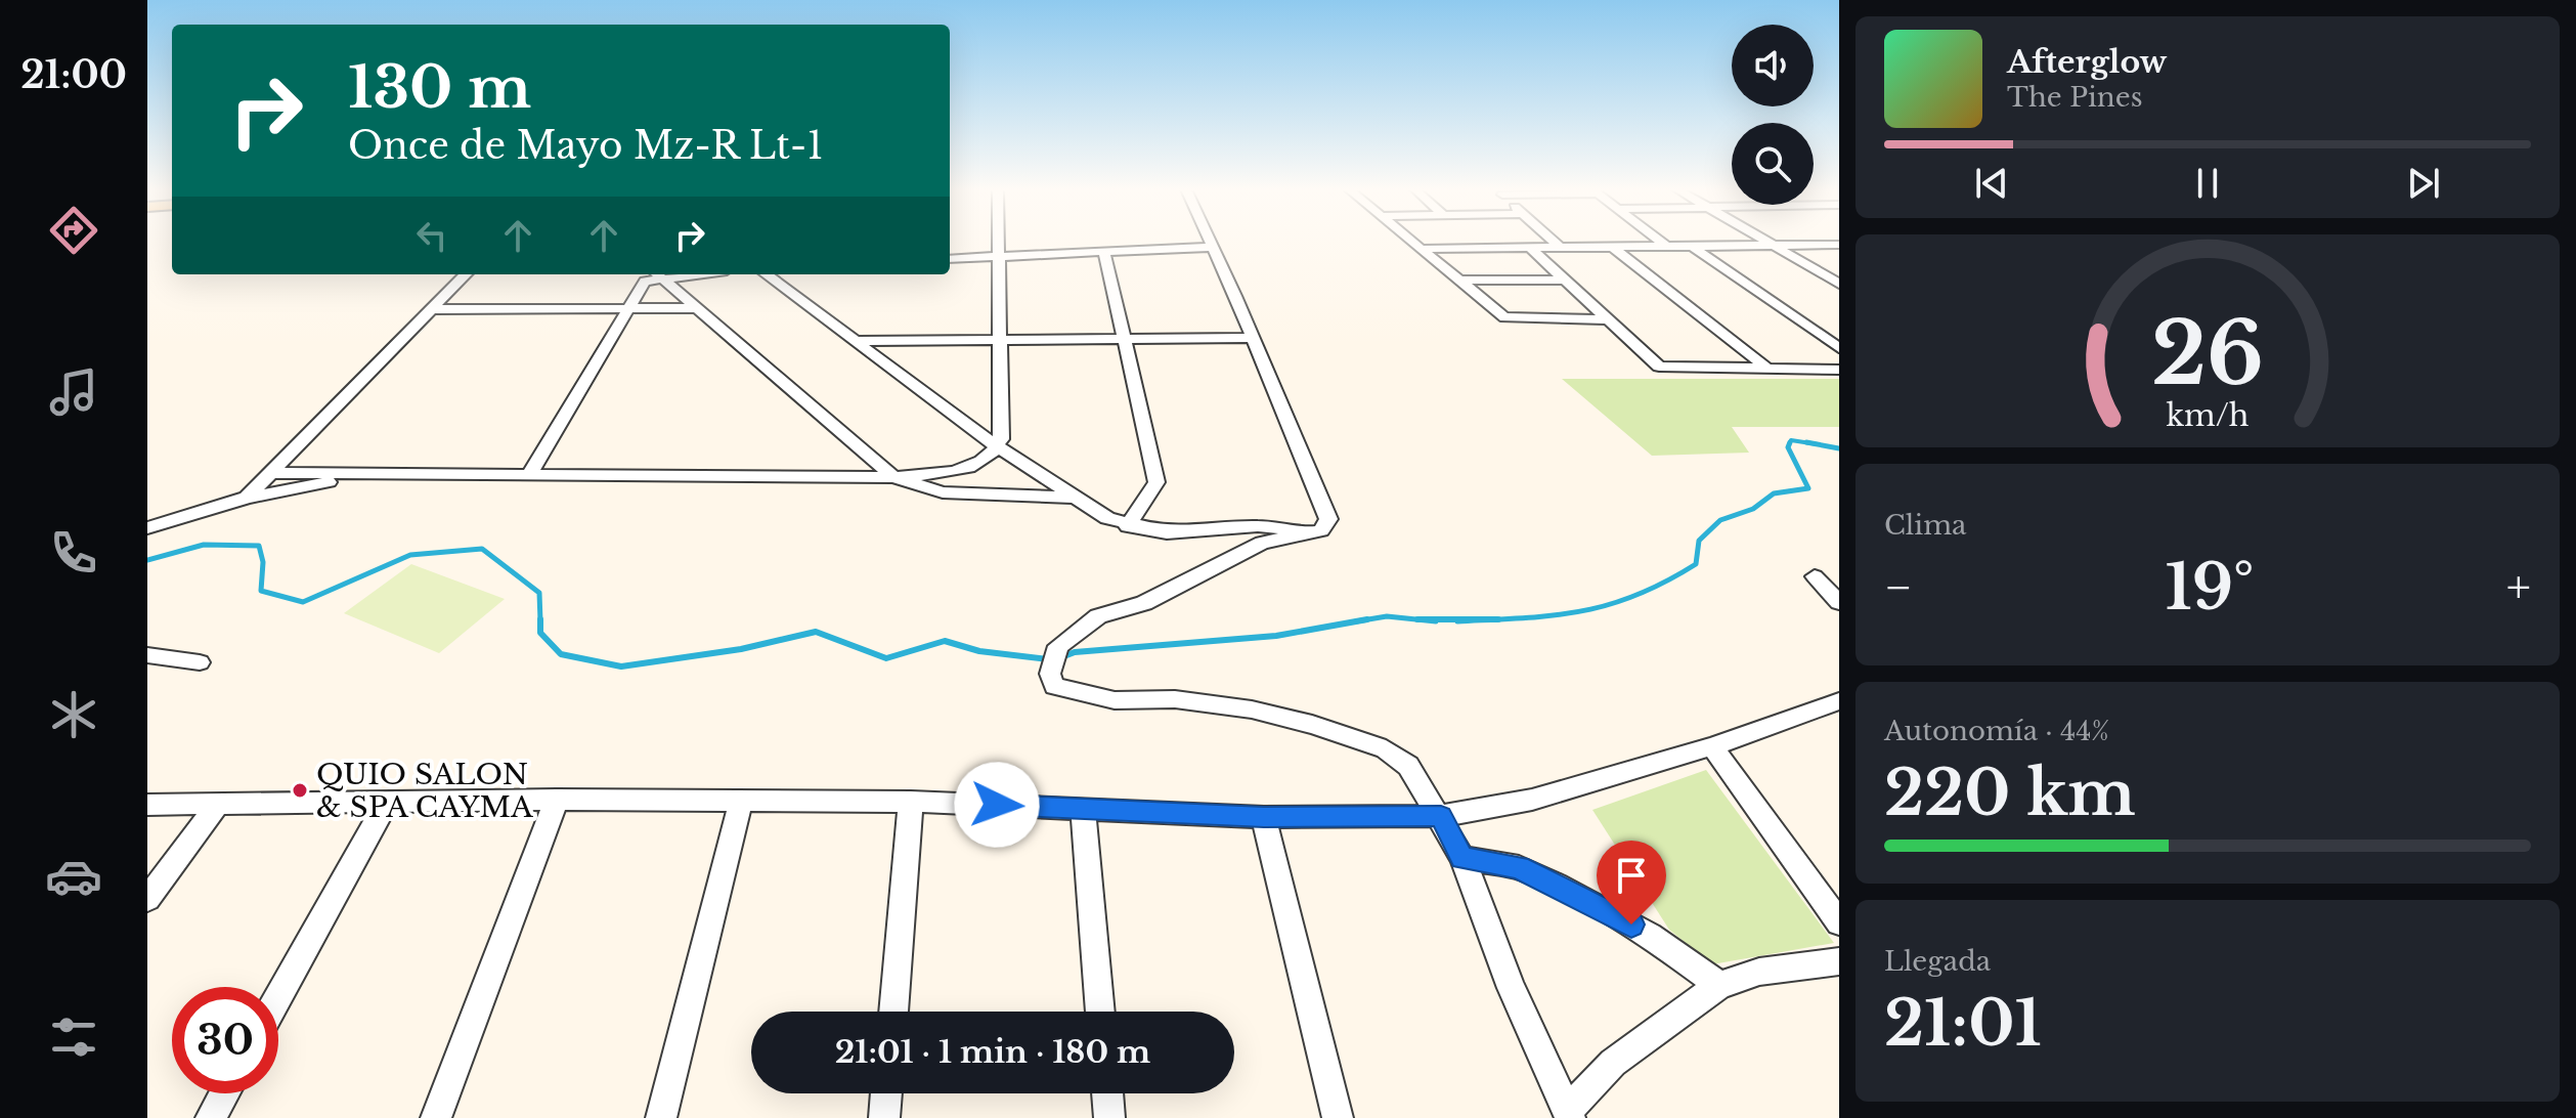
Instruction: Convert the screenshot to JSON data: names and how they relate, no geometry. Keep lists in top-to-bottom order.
{
  "places": ["QUIO SALON & SPA CAYMA"],
  "page": {
    "tabs": "21:00",
    "turn": ["130 m", "Once de Mayo Mz-R Lt-1"],
    "song": ["Afterglow", "The Pines"],
    "tile": [
      "Clima",
      ["Autonomía · 44%", "220 km"],
      ["Llegada", "21:01"]
    ],
    "heat": ["−", "19°", "+"],
    "limit": "30",
    "trip": "21:01 · 1 min · 180 m",
    "gauge": ["26", "km/h"]
  }
}
